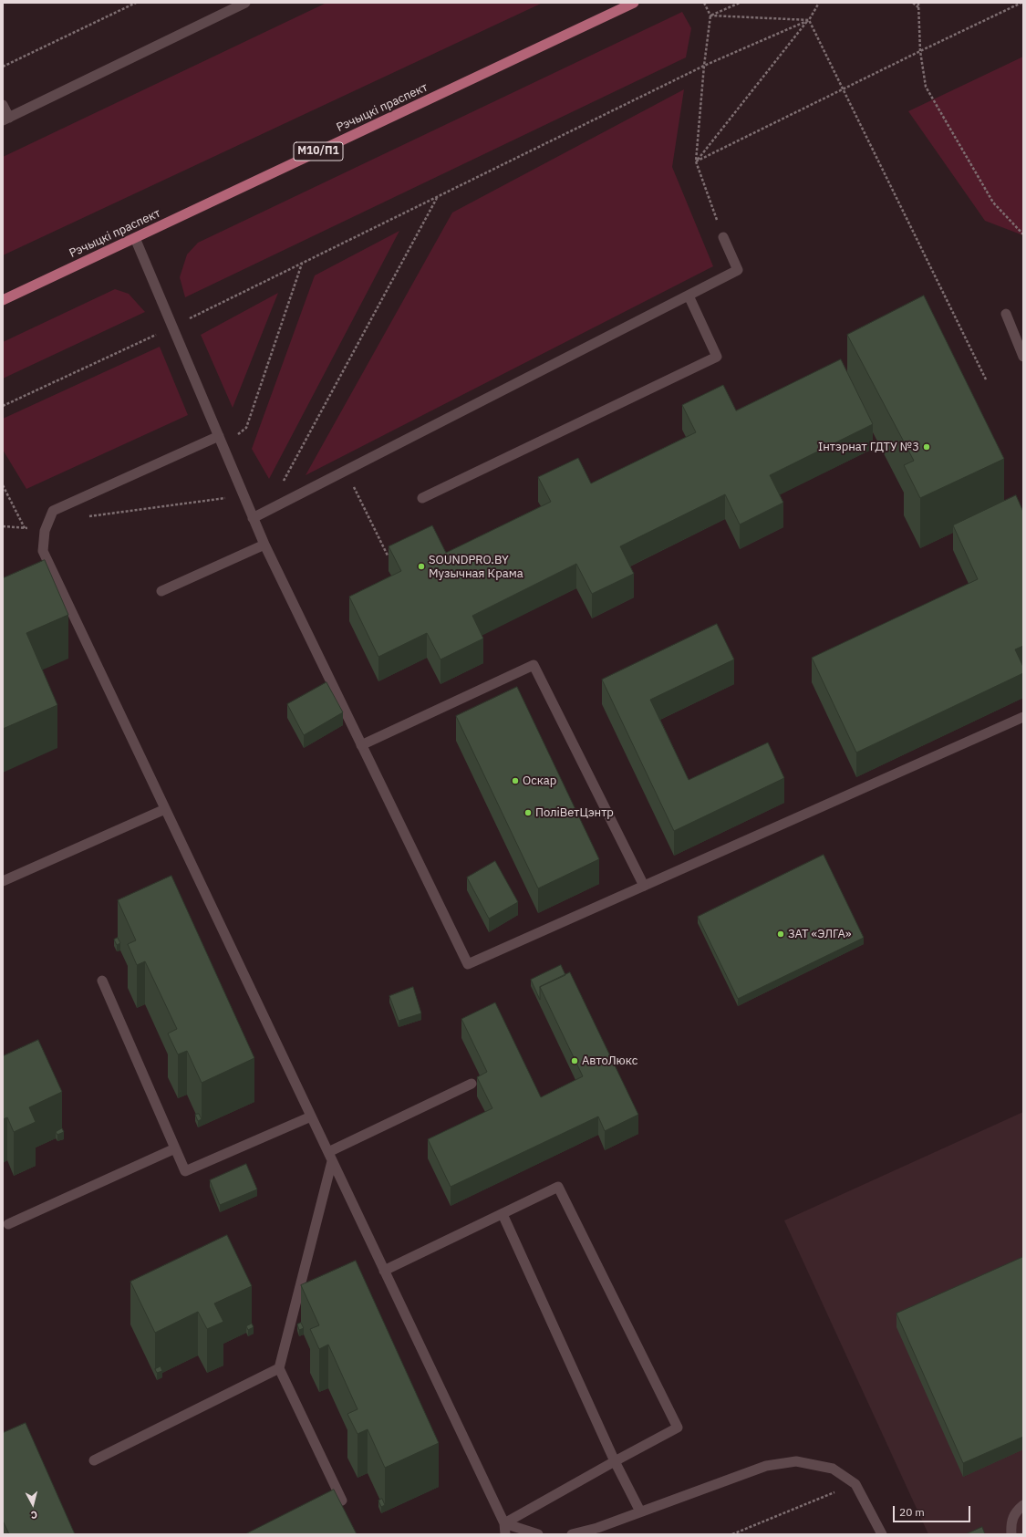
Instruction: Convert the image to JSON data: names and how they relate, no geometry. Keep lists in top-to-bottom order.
{
  "streets": {
    "main road": ["Рэчыцкі праспект", "М10/П1"]
  },
  "places": [
    "Інтэрнат ГДТУ №3",
    "SOUNDPRO.BY Музычная Крама",
    "Оскар",
    "ПоліВетЦэнтр",
    "ЗАТ «ЭЛГА»",
    "АвтоЛюкс"
  ],
  "scale_bar": "20 m",
  "north": "bottom"
}
